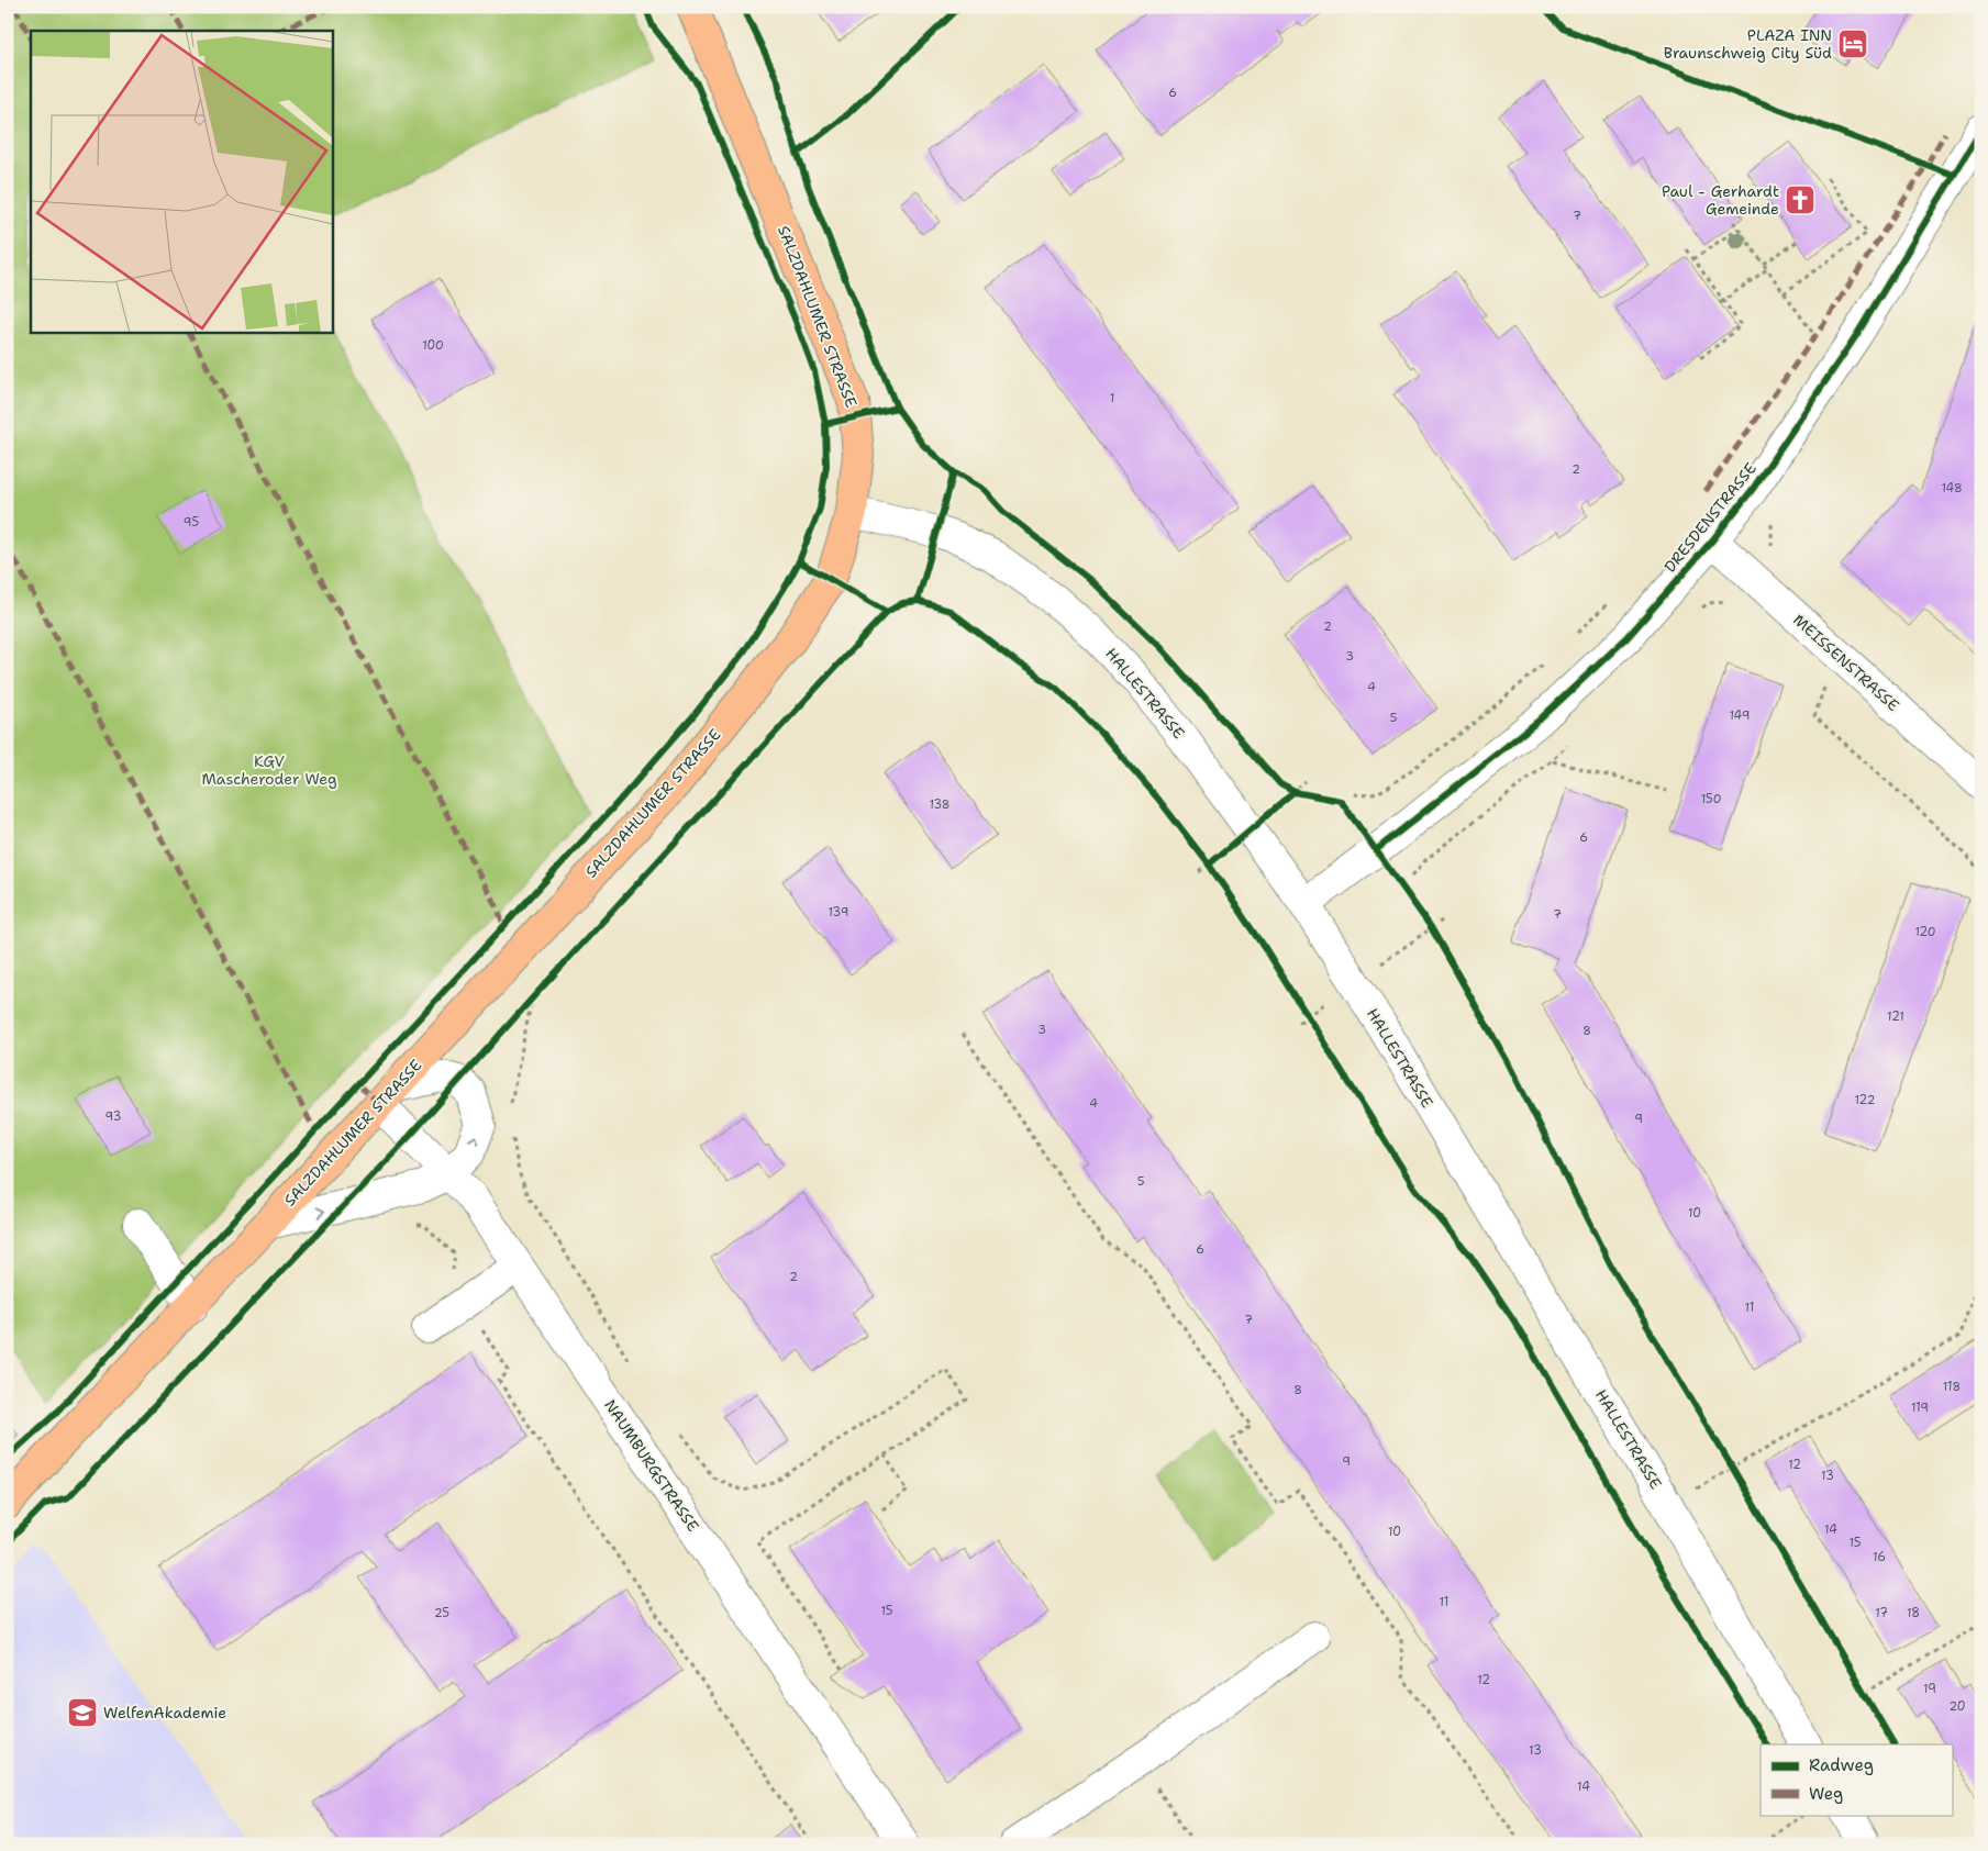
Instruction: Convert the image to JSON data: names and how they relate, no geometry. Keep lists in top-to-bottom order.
{
  "streets": {
    "main road": ["SALZDAHLUMER STRASSE"],
    "street": [
      "DRESDENSTRASSE",
      "MEISSENSTRASSE",
      "HALLESTRASSE",
      "NAUMBURGSTRASSE"
    ]
  },
  "crossings": [
    ["SALZDAHLUMER STRASSE", "HALLESTRASSE"],
    ["SALZDAHLUMER STRASSE", "NAUMBURGSTRASSE"],
    ["DRESDENSTRASSE", "MEISSENSTRASSE"],
    ["DRESDENSTRASSE", "HALLESTRASSE"]
  ],
  "parks": ["KGV Mascheroder Weg"],
  "places": {
    "hotel": ["PLAZA INN Braunschweig City Süd"],
    "church": ["Paul - Gerhardt Gemeinde"],
    "school or university": ["WelfenAkademie"]
  },
  "house_numbers": [
    "6",
    "7",
    "100",
    "1",
    "2",
    "148",
    "95",
    "2",
    "3",
    "4",
    "149",
    "5",
    "150",
    "138",
    "6",
    "139",
    "7",
    "120",
    "121",
    "3",
    "8",
    "122",
    "4",
    "93",
    "9",
    "5",
    "10",
    "6",
    "2",
    "11",
    "7",
    "118",
    "8",
    "119",
    "9",
    "12",
    "13",
    "14",
    "10",
    "15",
    "16",
    "11",
    "15",
    "25",
    "17",
    "18",
    "12",
    "19",
    "20",
    "13",
    "14"
  ],
  "legend": ["Radweg", "Weg"]
}
